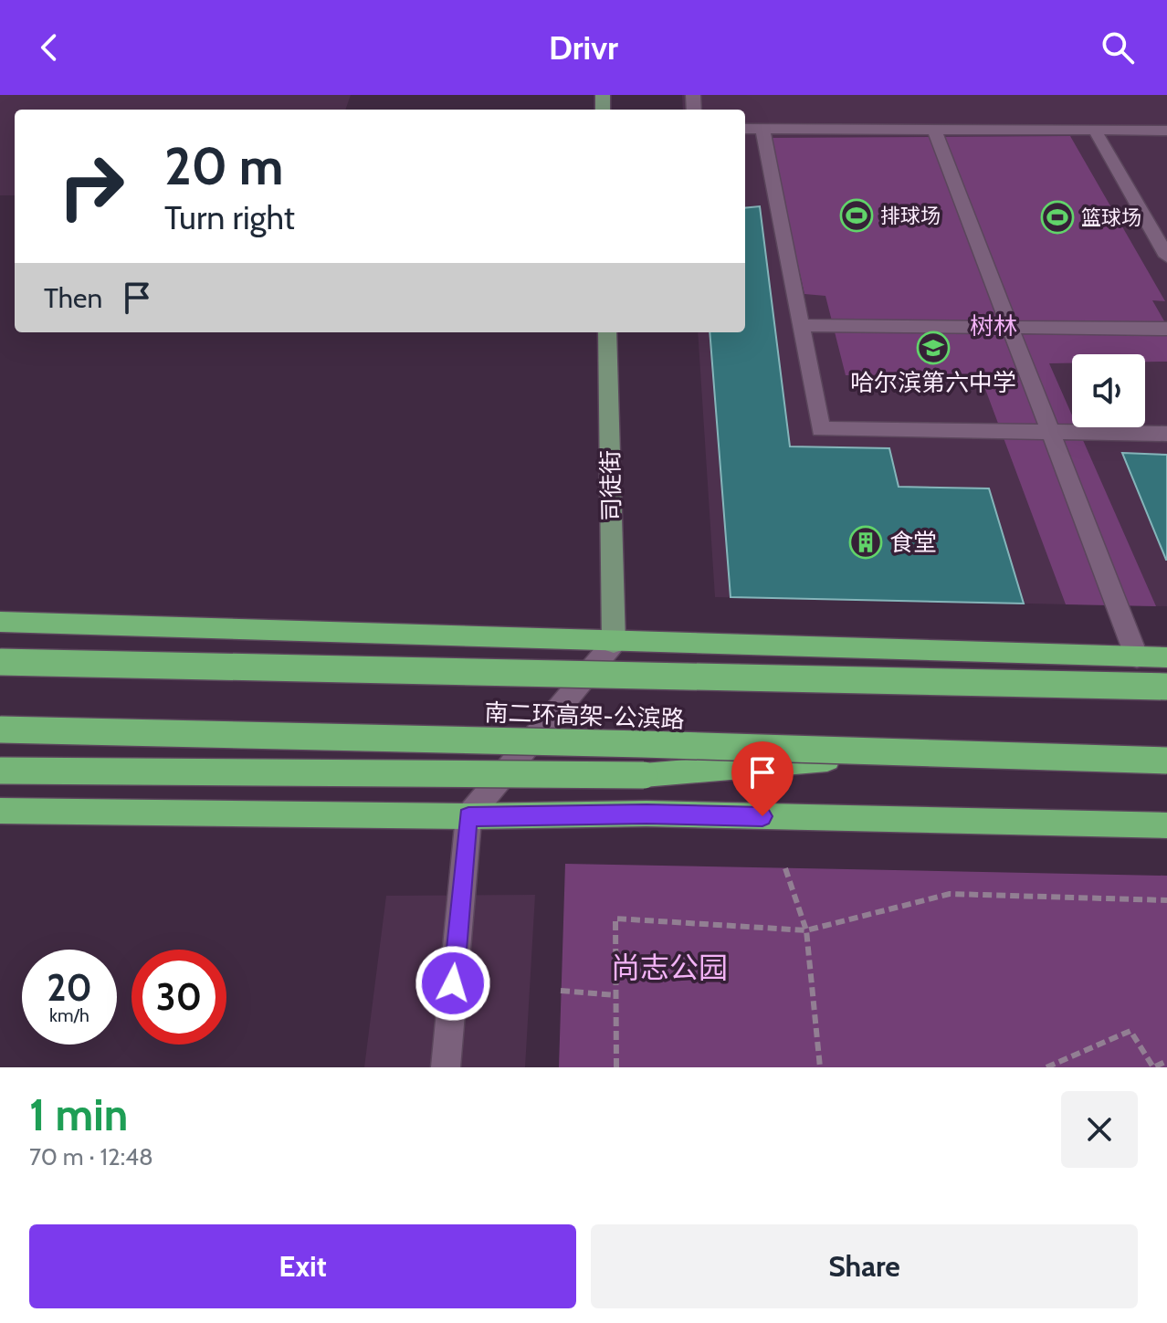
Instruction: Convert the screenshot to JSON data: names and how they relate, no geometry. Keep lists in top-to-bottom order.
{
  "streets": {
    "highway": ["南二环高架-公滨路"],
    "main road": ["司徒街"]
  },
  "parks": ["树林", "尚志公园"],
  "places": {
    "sports": ["排球场", "篮球场"],
    "school or university": ["哈尔滨第六中学"],
    "building": ["食堂"]
  },
  "page": {
    "header": "Drivr",
    "turn": ["20 m", "Turn right"],
    "then": "Then",
    "speed": "20 km/h",
    "limit": "30",
    "heading": ["1 min", "70 m · 12:48"],
    "buttons": ["Exit", "Share"]
  }
}
